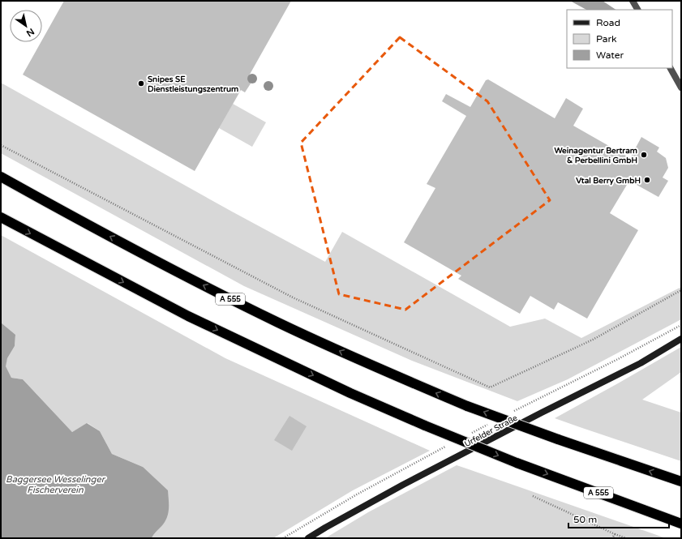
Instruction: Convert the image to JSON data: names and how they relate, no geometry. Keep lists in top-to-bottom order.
{
  "streets": {
    "highway": ["A 555"],
    "main road": ["Urfelder Straße"]
  },
  "water": ["Baggersee Wesselinger Fischerverein"],
  "places": ["Snipes SE Dienstleistungszentrum", "Weinagentur Bertram & Perbellini GmbH", "Vtal Berry GmbH"],
  "legend": ["Road", "Park", "Water"],
  "scale_bar": "50 m",
  "north": "bottom right"
}
